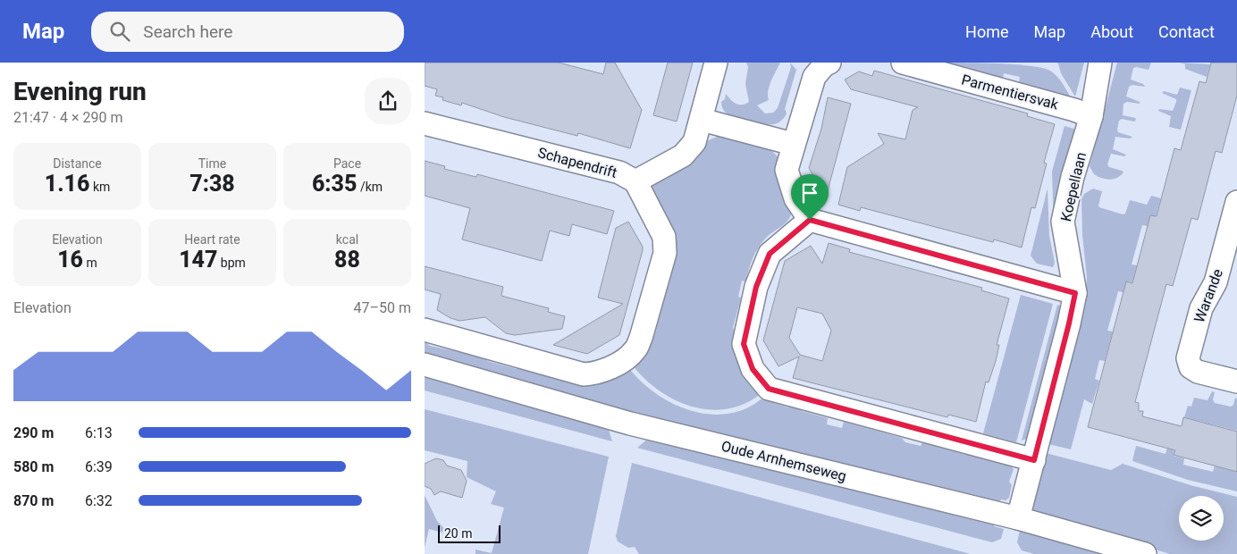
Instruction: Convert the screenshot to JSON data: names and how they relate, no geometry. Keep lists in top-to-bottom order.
{
  "streets": {
    "street": [
      "Parmentiersvak",
      "Schapendrift",
      "Koepellaan",
      "Warande",
      "Oude Arnhemseweg"
    ]
  },
  "crossings": [
    ["Parmentiersvak", "Koepellaan"],
    ["Koepellaan", "Oude Arnhemseweg"]
  ],
  "scale_bar": "20 m",
  "page": {
    "header": "Map",
    "search": "Search here",
    "nav": [
      "Home",
      "Map",
      "About",
      "Contact"
    ],
    "heading": ["Evening run", "21:47 · 4 × 290 m"],
    "stats": [
      ["Distance", "1.16 km"],
      ["Time", "7:38"],
      ["Pace", "6:35 /km"],
      ["Elevation", "16 m"],
      ["Heart rate", "147 bpm"],
      ["kcal", "88"]
    ],
    "chart": ["Elevation", "47–50 m"],
    "list": [
      {
        "name": "290 m",
        "note": "6:13"
      },
      {
        "name": "580 m",
        "note": "6:39"
      },
      {
        "name": "870 m",
        "note": "6:32"
      }
    ],
    "scale": "20 m"
  }
}
